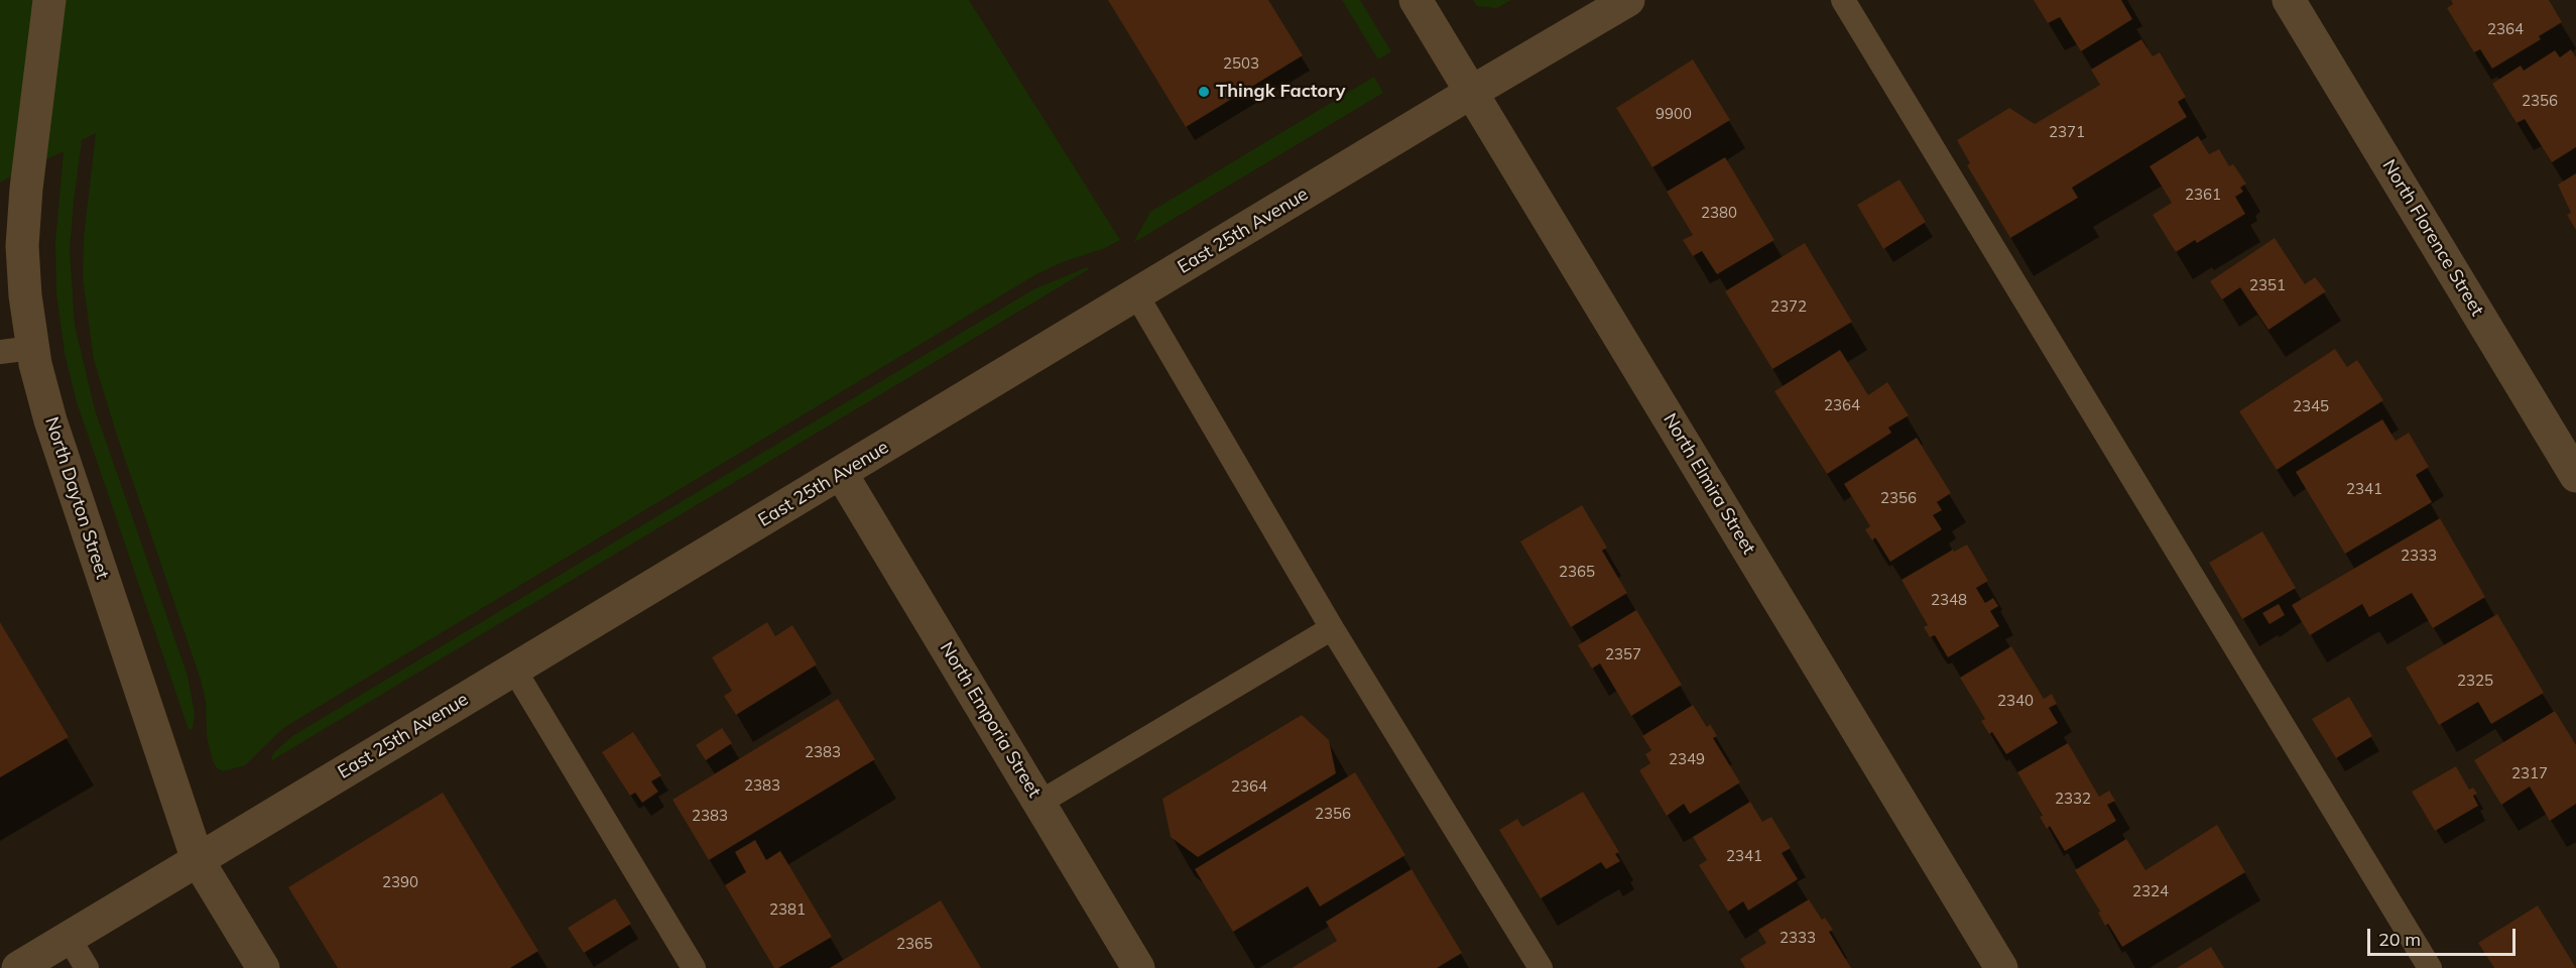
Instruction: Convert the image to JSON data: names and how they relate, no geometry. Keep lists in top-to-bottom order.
{
  "streets": {
    "street": [
      "East 25th Avenue",
      "North Florence Street",
      "North Elmira Street",
      "North Dayton Street",
      "North Emporia Street"
    ]
  },
  "crossings": [
    ["East 25th Avenue", "North Elmira Street"],
    ["East 25th Avenue", "North Dayton Street"],
    ["East 25th Avenue", "North Emporia Street"]
  ],
  "places": ["Thingk Factory"],
  "house_numbers": [
    "2364",
    "2503",
    "2356",
    "9900",
    "2371",
    "2361",
    "2380",
    "2351",
    "2372",
    "2364",
    "2345",
    "2341",
    "2356",
    "2333",
    "2365",
    "2348",
    "2357",
    "2325",
    "2340",
    "2383",
    "2349",
    "2317",
    "2383",
    "2364",
    "2332",
    "2356",
    "2383",
    "2341",
    "2390",
    "2324",
    "2381",
    "2333",
    "2365"
  ],
  "scale_bar": "20 m"
}
